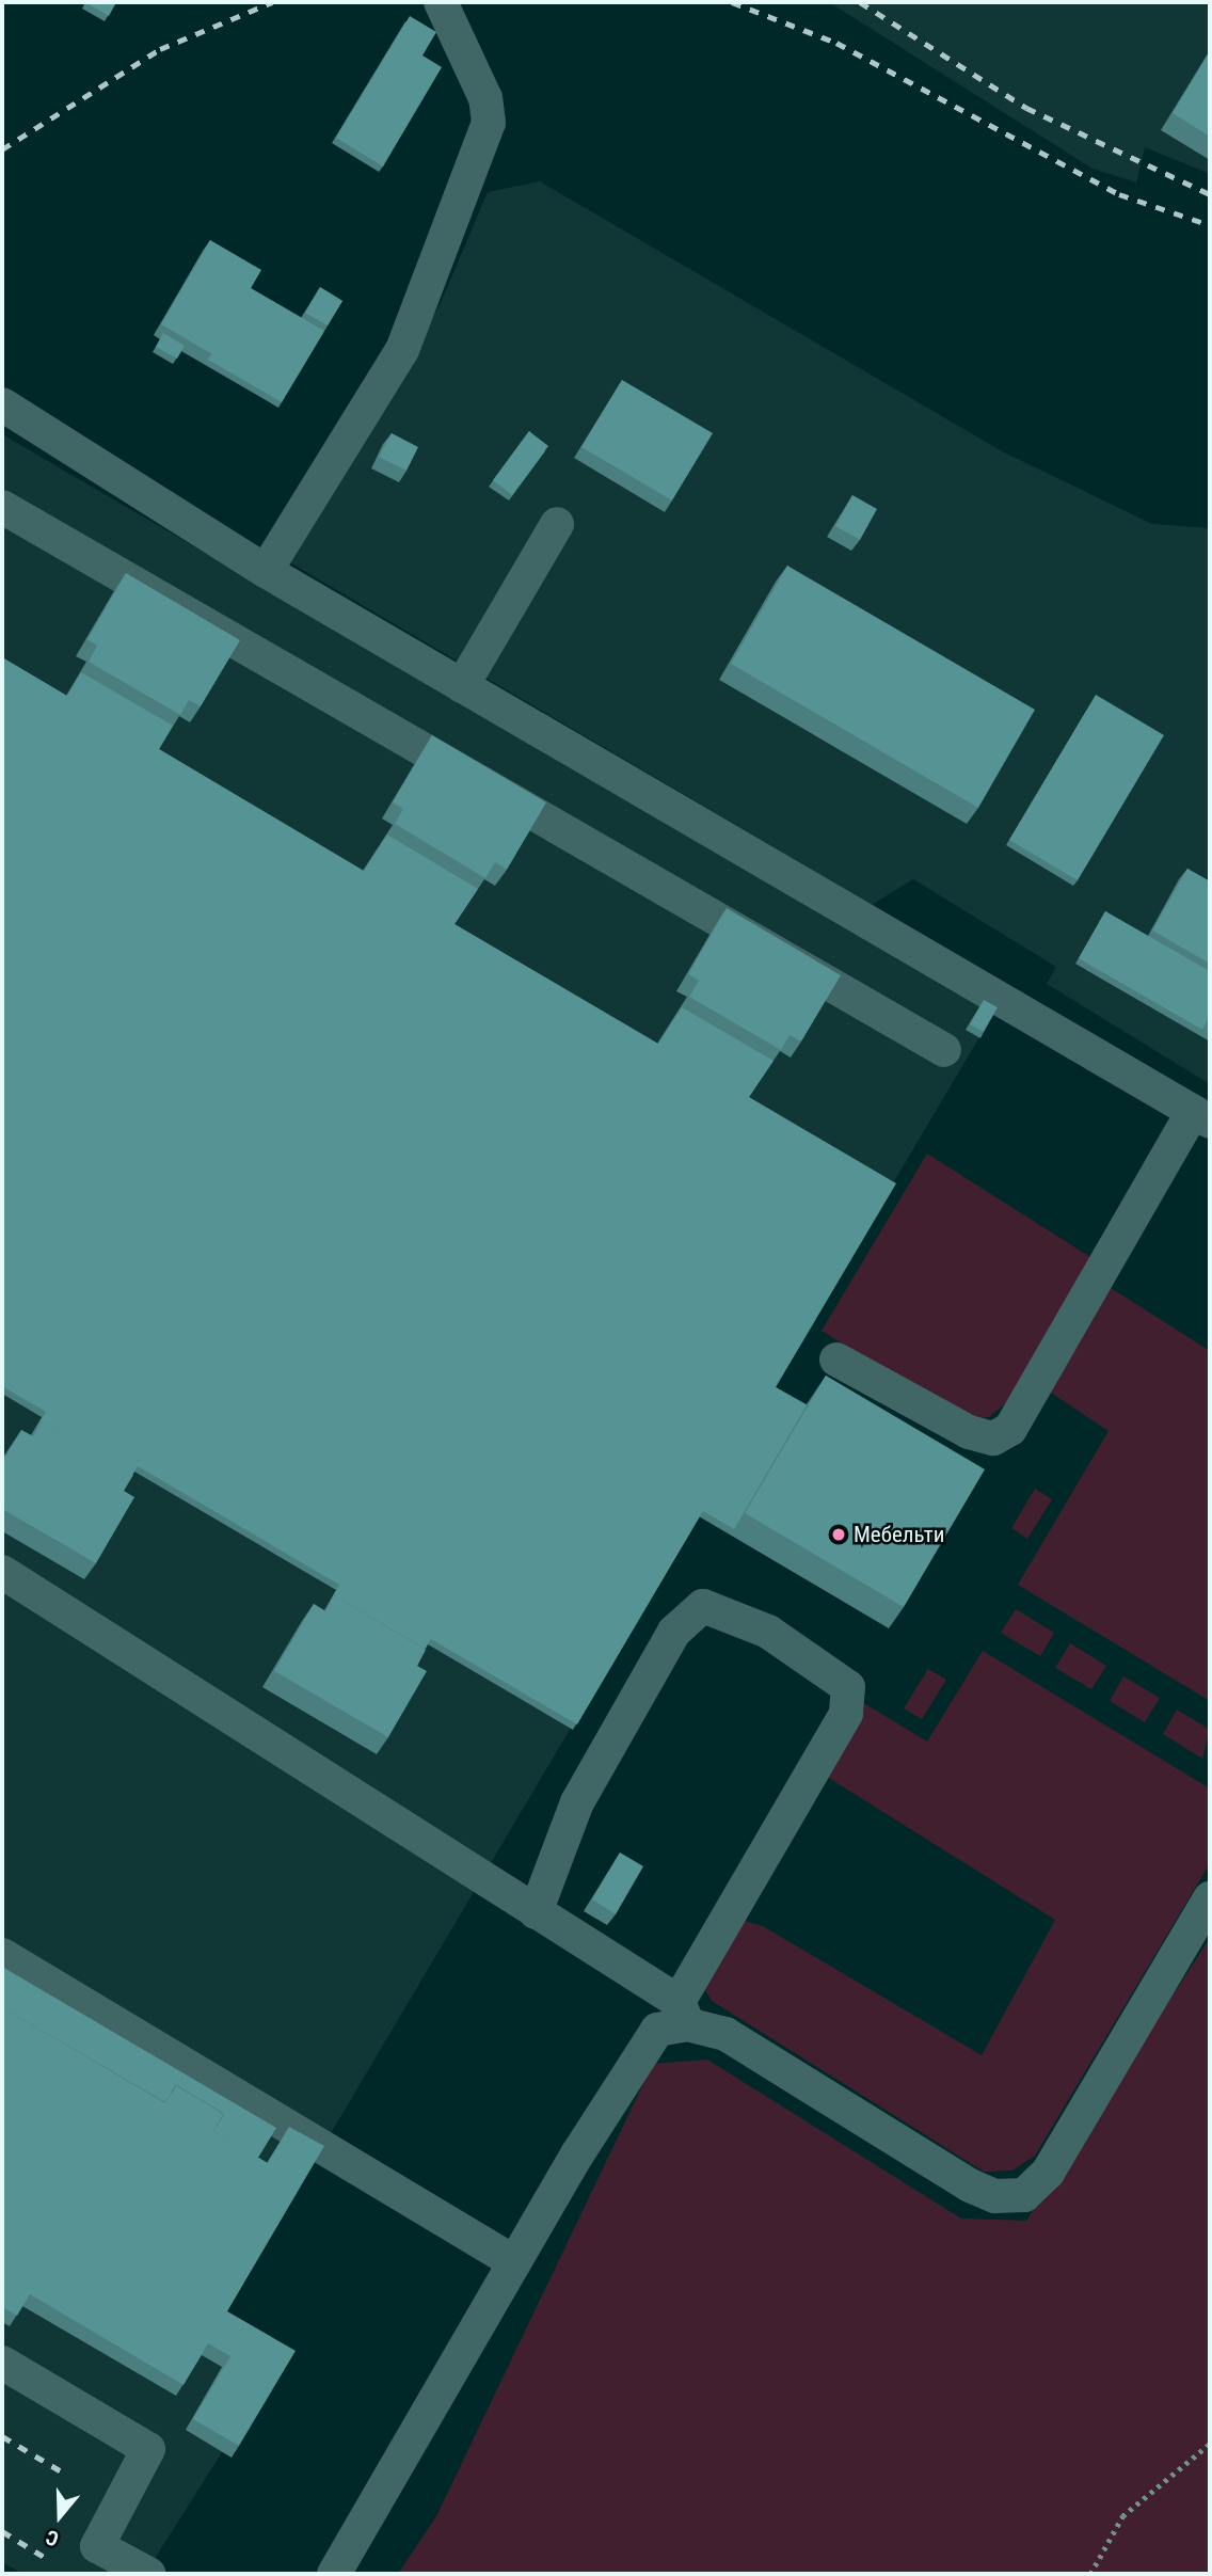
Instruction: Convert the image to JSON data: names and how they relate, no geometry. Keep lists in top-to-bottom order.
{
  "places": ["Мебельти"],
  "north": "bottom"
}
